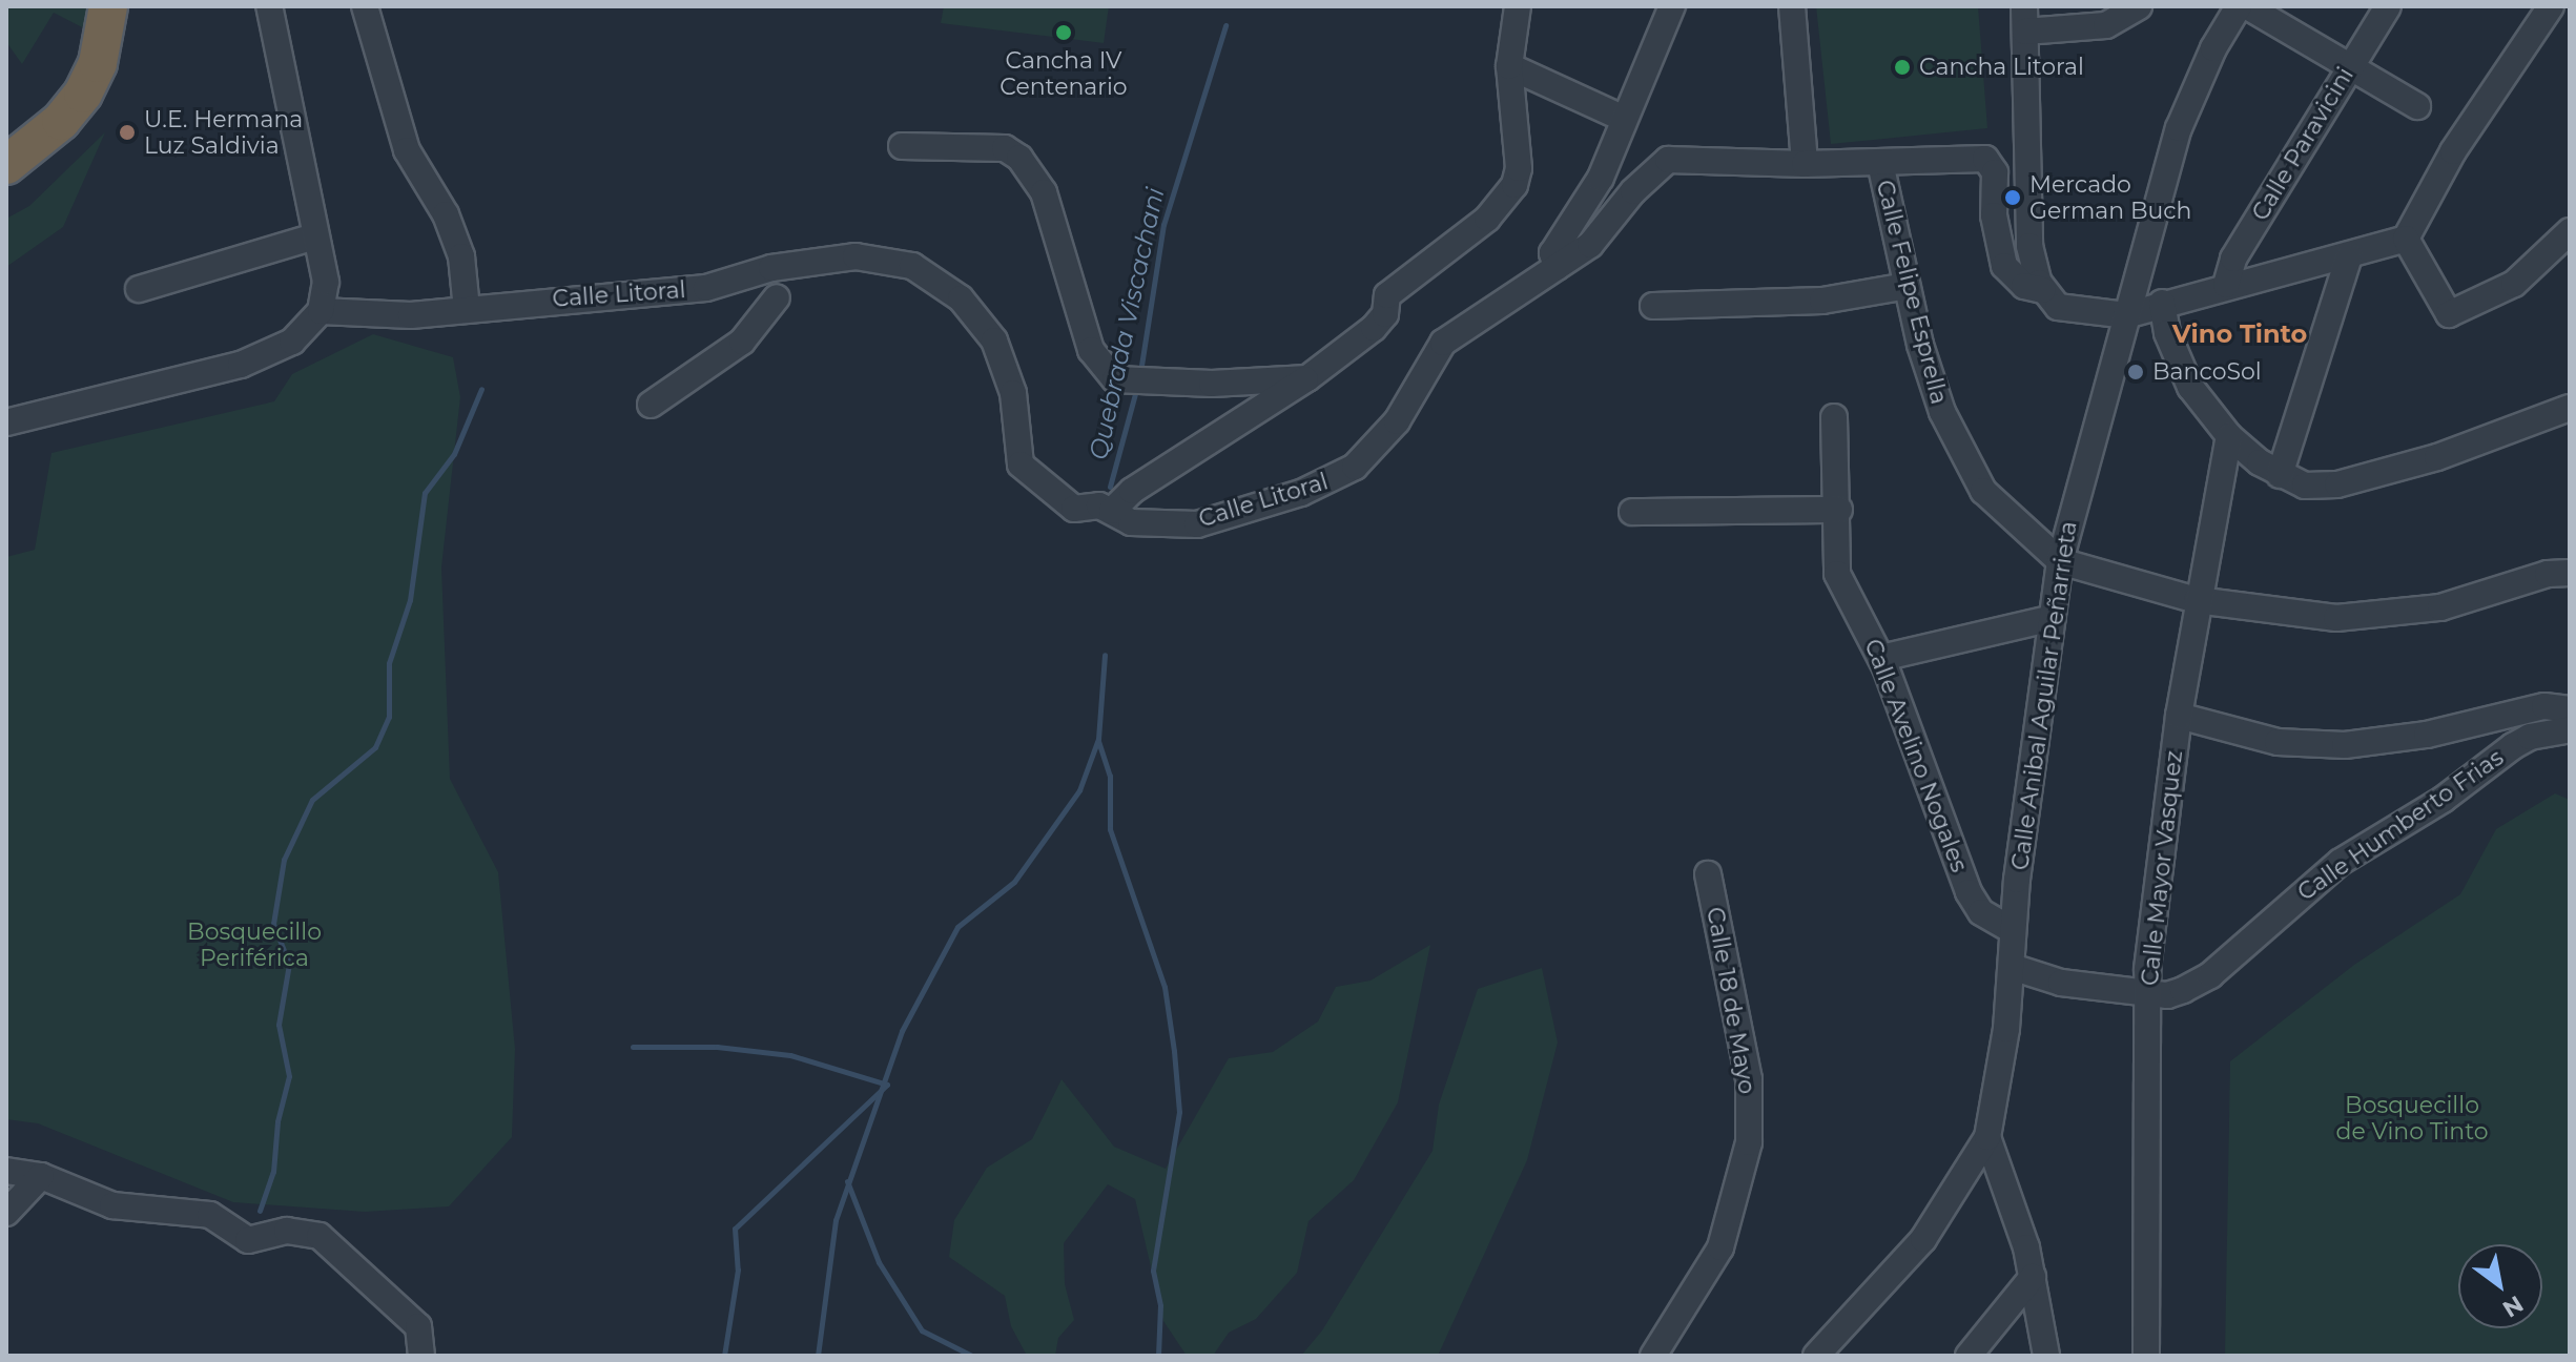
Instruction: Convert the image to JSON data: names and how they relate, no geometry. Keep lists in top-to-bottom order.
{
  "streets": {
    "street": [
      "Calle Paravicini",
      "Calle Felipe Esprella",
      "Calle Litoral",
      "Calle Anibal Aguilar Peñarrieta",
      "Calle Avelino Nogales",
      "Calle Humberto Frias",
      "Calle Mayor Vasquez",
      "Calle 18 de Mayo"
    ]
  },
  "crossings": [
    ["Calle Felipe Esprella", "Calle Litoral"],
    ["Calle Felipe Esprella", "Calle Anibal Aguilar Peñarrieta"],
    ["Calle Felipe Esprella", "Calle Mayor Vasquez"],
    ["Calle Anibal Aguilar Peñarrieta", "Calle Avelino Nogales"],
    ["Calle Anibal Aguilar Peñarrieta", "Calle Humberto Frias"],
    ["Calle Humberto Frias", "Calle Mayor Vasquez"]
  ],
  "districts": ["Vino Tinto"],
  "water": ["Quebrada Viscachani"],
  "parks": ["Bosquecillo Periférica", "Bosquecillo de Vino Tinto"],
  "places": [
    "Cancha IV Centenario",
    "Cancha Litoral",
    "U.E. Hermana Luz Saldivia",
    "Mercado German Buch",
    "BancoSol"
  ],
  "north": "bottom right"
}
